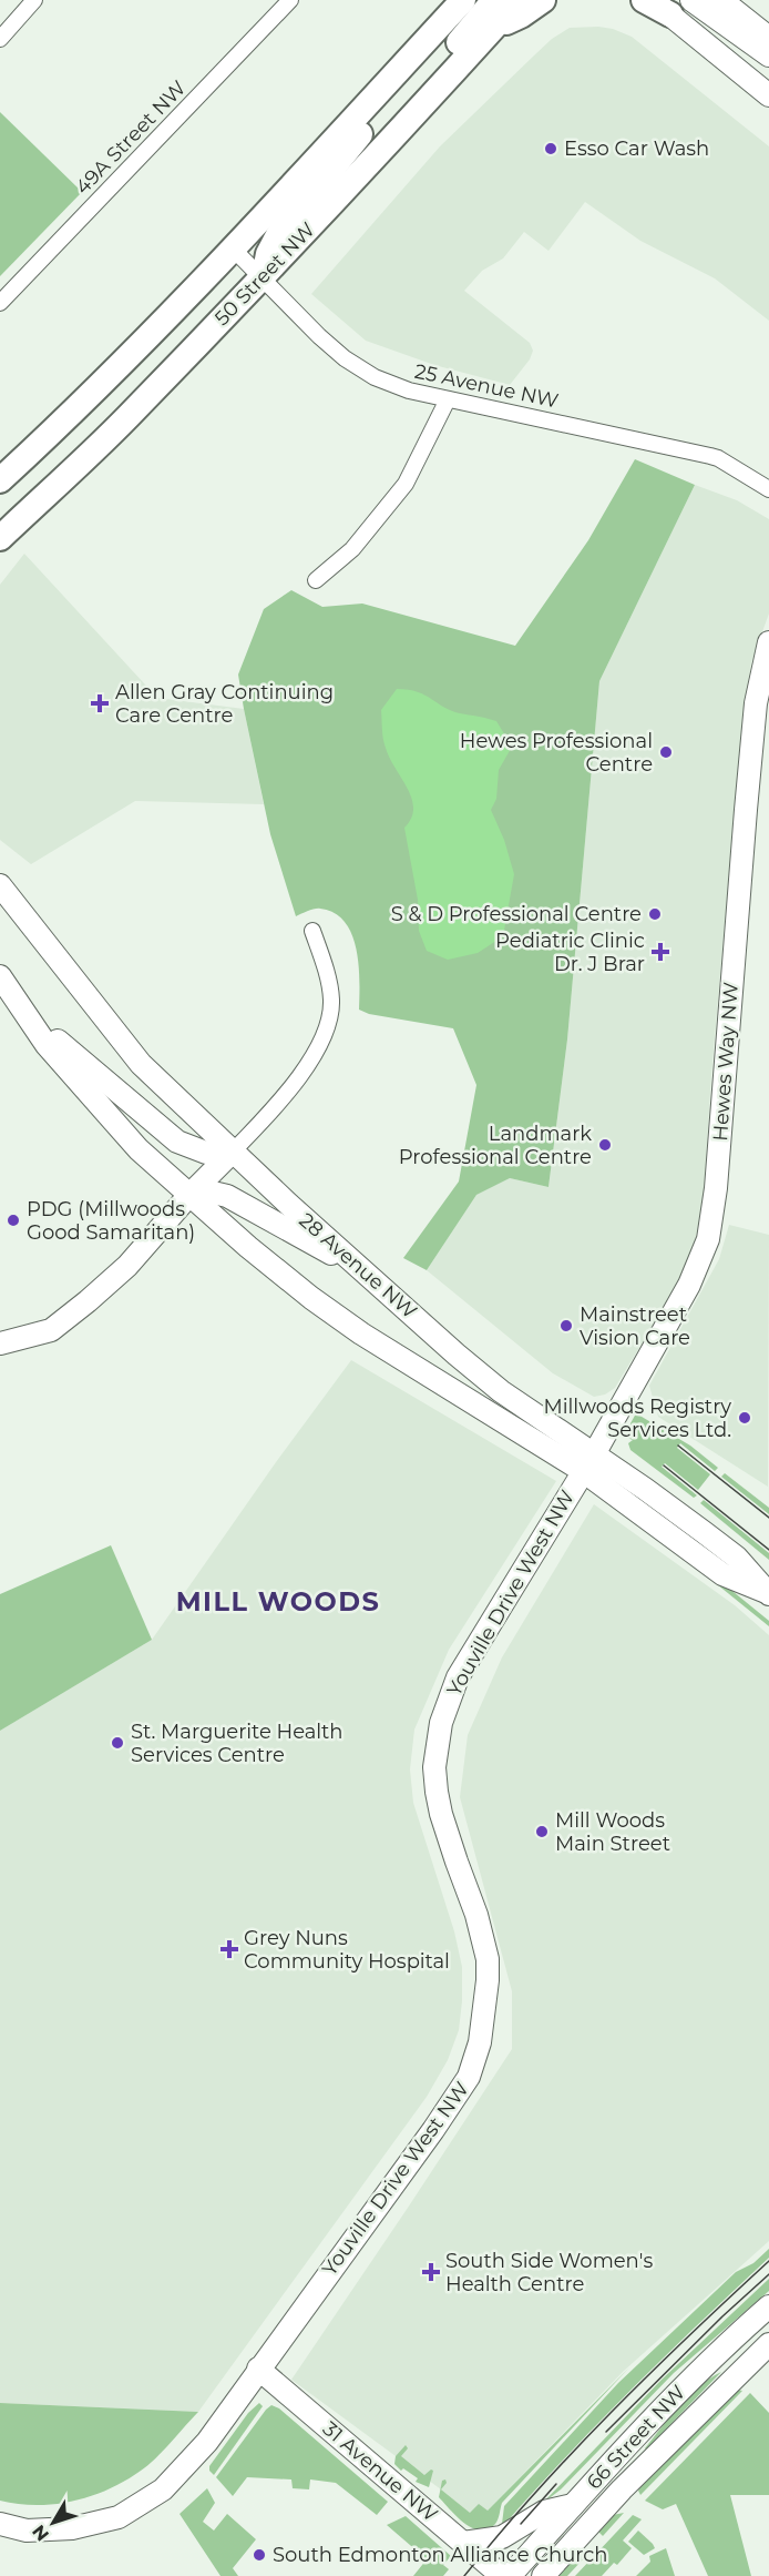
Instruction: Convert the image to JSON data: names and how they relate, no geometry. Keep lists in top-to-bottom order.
{
  "streets": {
    "main road": ["50 Street NW"],
    "street": [
      "49A Street NW",
      "25 Avenue NW",
      "Hewes Way NW",
      "28 Avenue NW",
      "Youville Drive West NW",
      "66 Street NW",
      "31 Avenue NW"
    ]
  },
  "crossings": [
    ["50 Street NW", "25 Avenue NW"],
    ["Hewes Way NW", "28 Avenue NW"],
    ["Hewes Way NW", "Youville Drive West NW"],
    ["28 Avenue NW", "Youville Drive West NW"],
    ["Youville Drive West NW", "31 Avenue NW"]
  ],
  "districts": ["MILL WOODS"],
  "places": {
    "other": [
      "Esso Car Wash",
      "Hewes Professional Centre",
      "S & D Professional Centre",
      "Landmark Professional Centre",
      "PDG (Millwoods Good Samaritan)",
      "Mainstreet Vision Care",
      "Millwoods Registry Services Ltd.",
      "St. Marguerite Health Services Centre",
      "Mill Woods Main Street",
      "South Edmonton Alliance Church"
    ],
    "health": [
      "Allen Gray Continuing Care Centre",
      "Pediatric Clinic Dr. J Brar",
      "Grey Nuns Community Hospital",
      "South Side Women's Health Centre"
    ]
  },
  "north": "bottom left"
}
